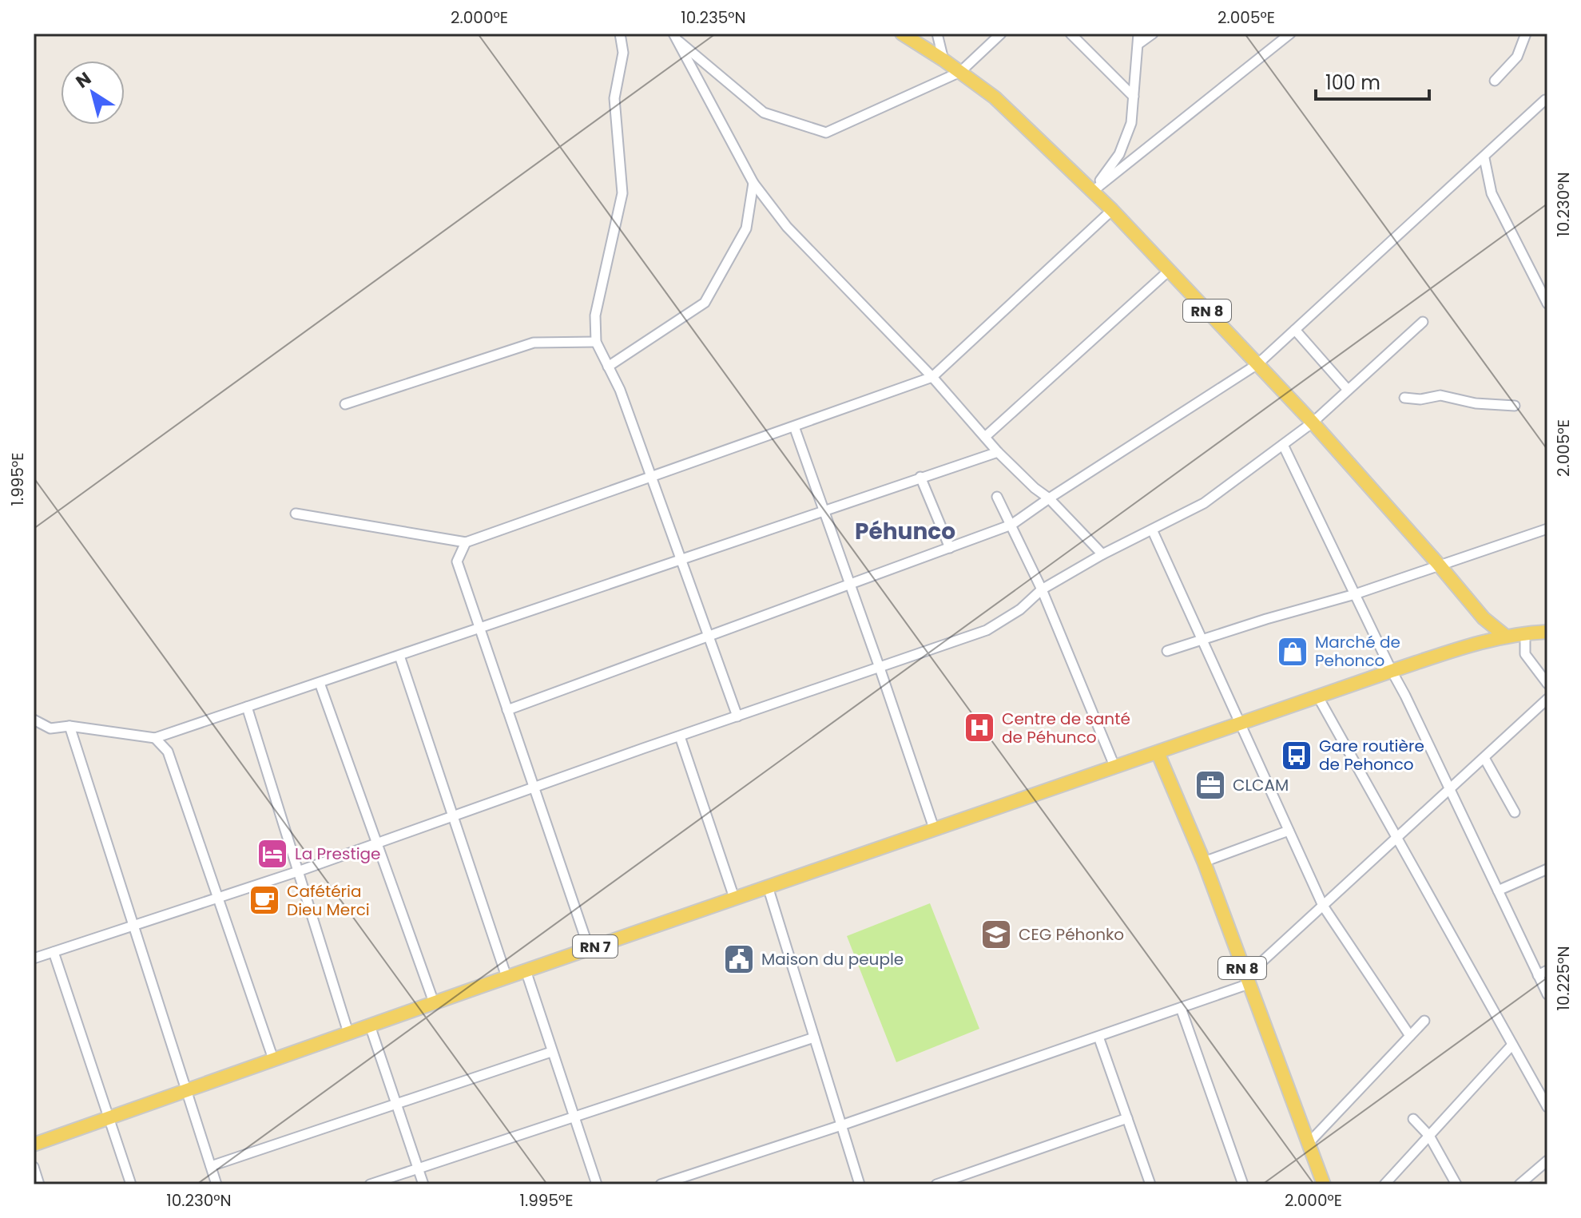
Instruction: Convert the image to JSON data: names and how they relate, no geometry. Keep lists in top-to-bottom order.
{
  "streets": {
    "main road": ["RN 8", "RN 7"]
  },
  "crossings": [
    ["RN 8", "RN 7"]
  ],
  "districts": ["Péhunco"],
  "places": {
    "shop": ["Marché de Pehonco"],
    "hospital": ["Centre de santé de Péhunco"],
    "bus stop": ["Gare routière de Pehonco"],
    "office": ["CLCAM"],
    "hotel": ["La Prestige"],
    "cafe": ["Cafétéria Dieu Merci"],
    "school or university": ["CEG Péhonko"],
    "public building": ["Maison du peuple"]
  },
  "scale_bar": "100 m",
  "north": "top left",
  "coordinates": [
    "2.000°E",
    "10.235°N",
    "2.005°E",
    "10.230°N",
    "1.995°E",
    "10.225°N"
  ]
}
